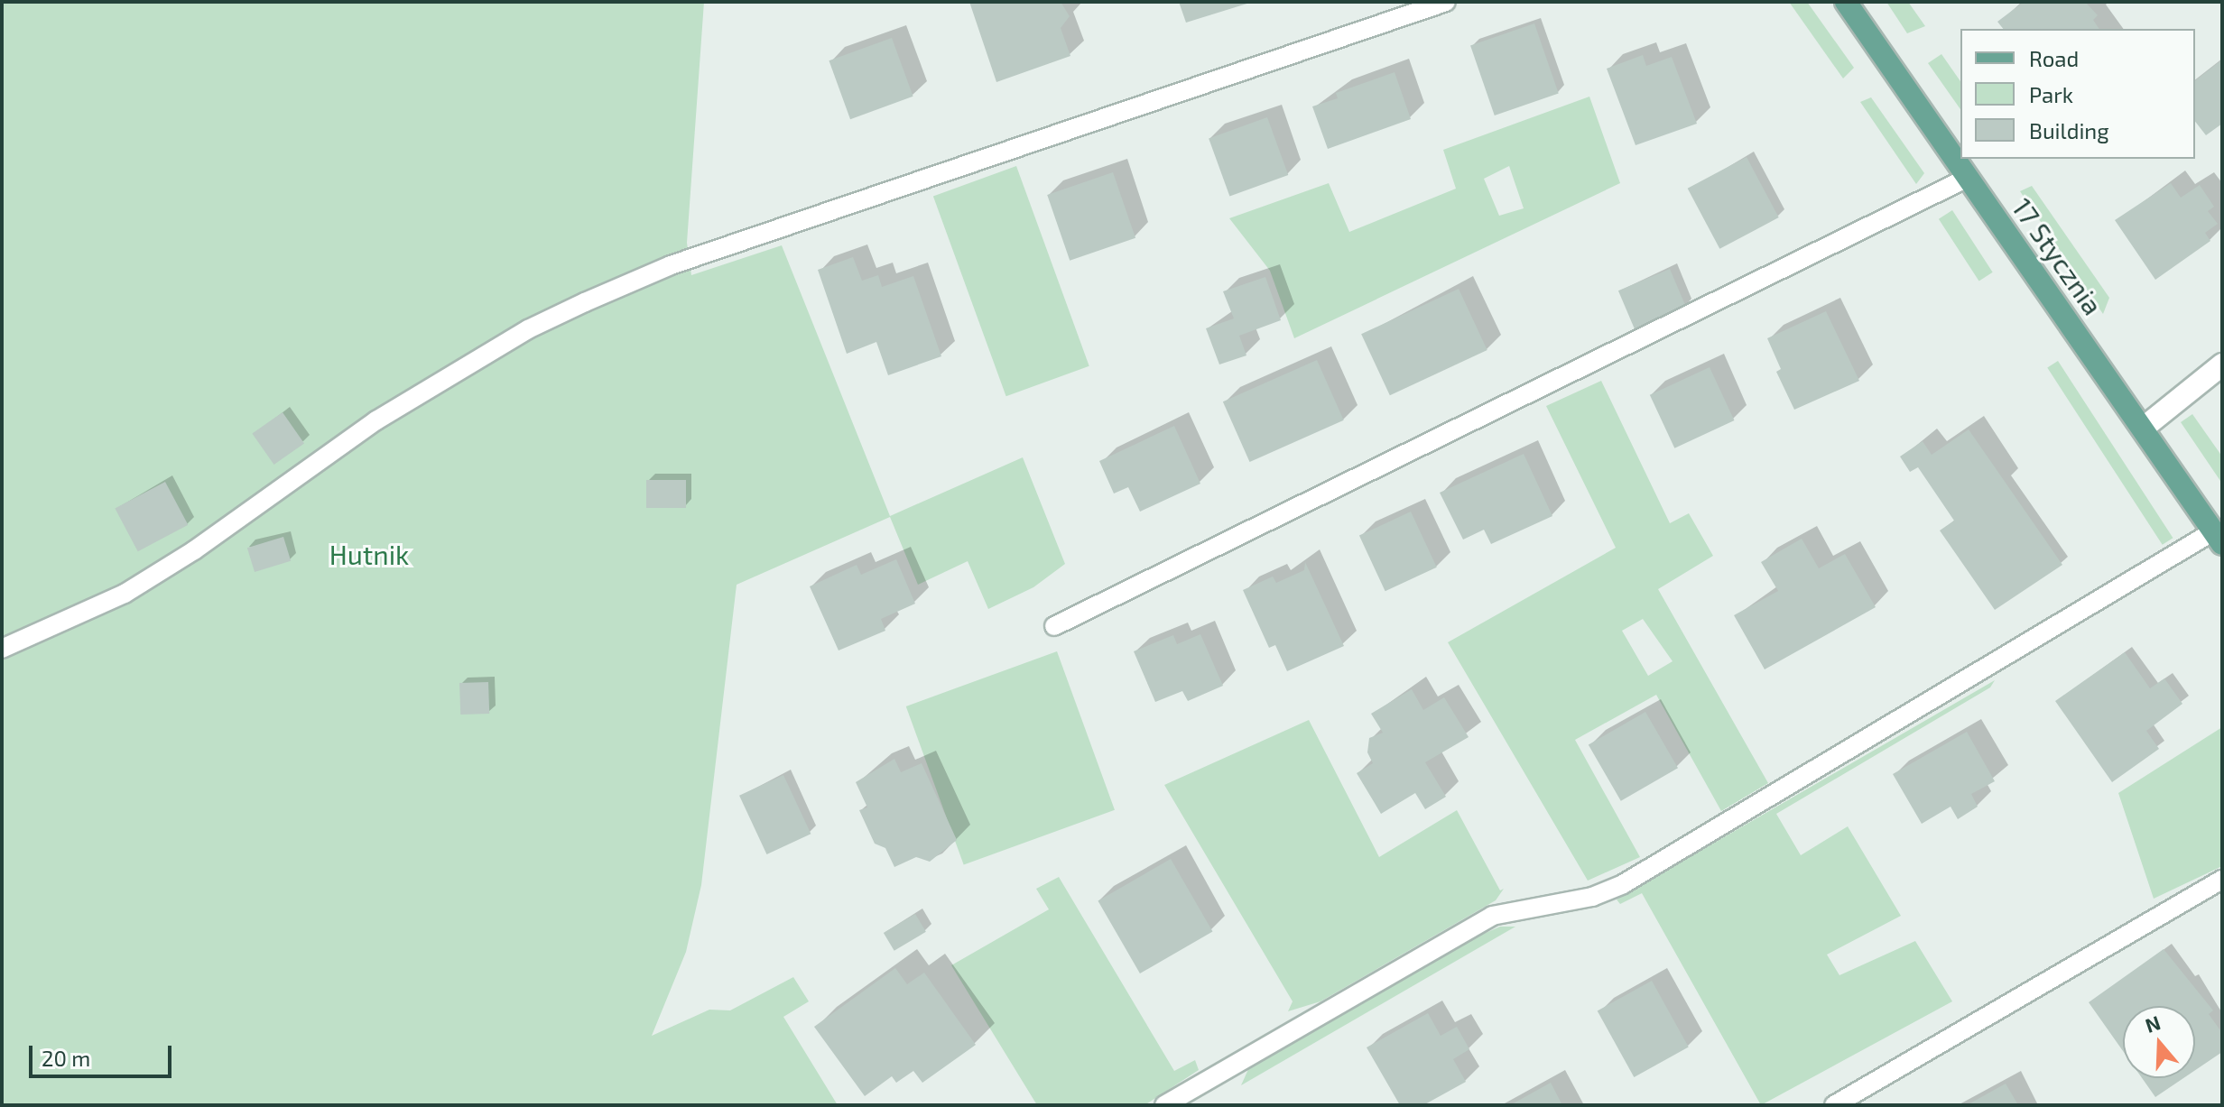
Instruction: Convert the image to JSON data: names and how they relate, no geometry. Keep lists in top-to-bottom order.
{
  "streets": {
    "main road": ["17 Stycznia"]
  },
  "parks": ["Hutnik"],
  "legend": ["Road", "Park", "Building"],
  "scale_bar": "20 m",
  "north": "top"
}
